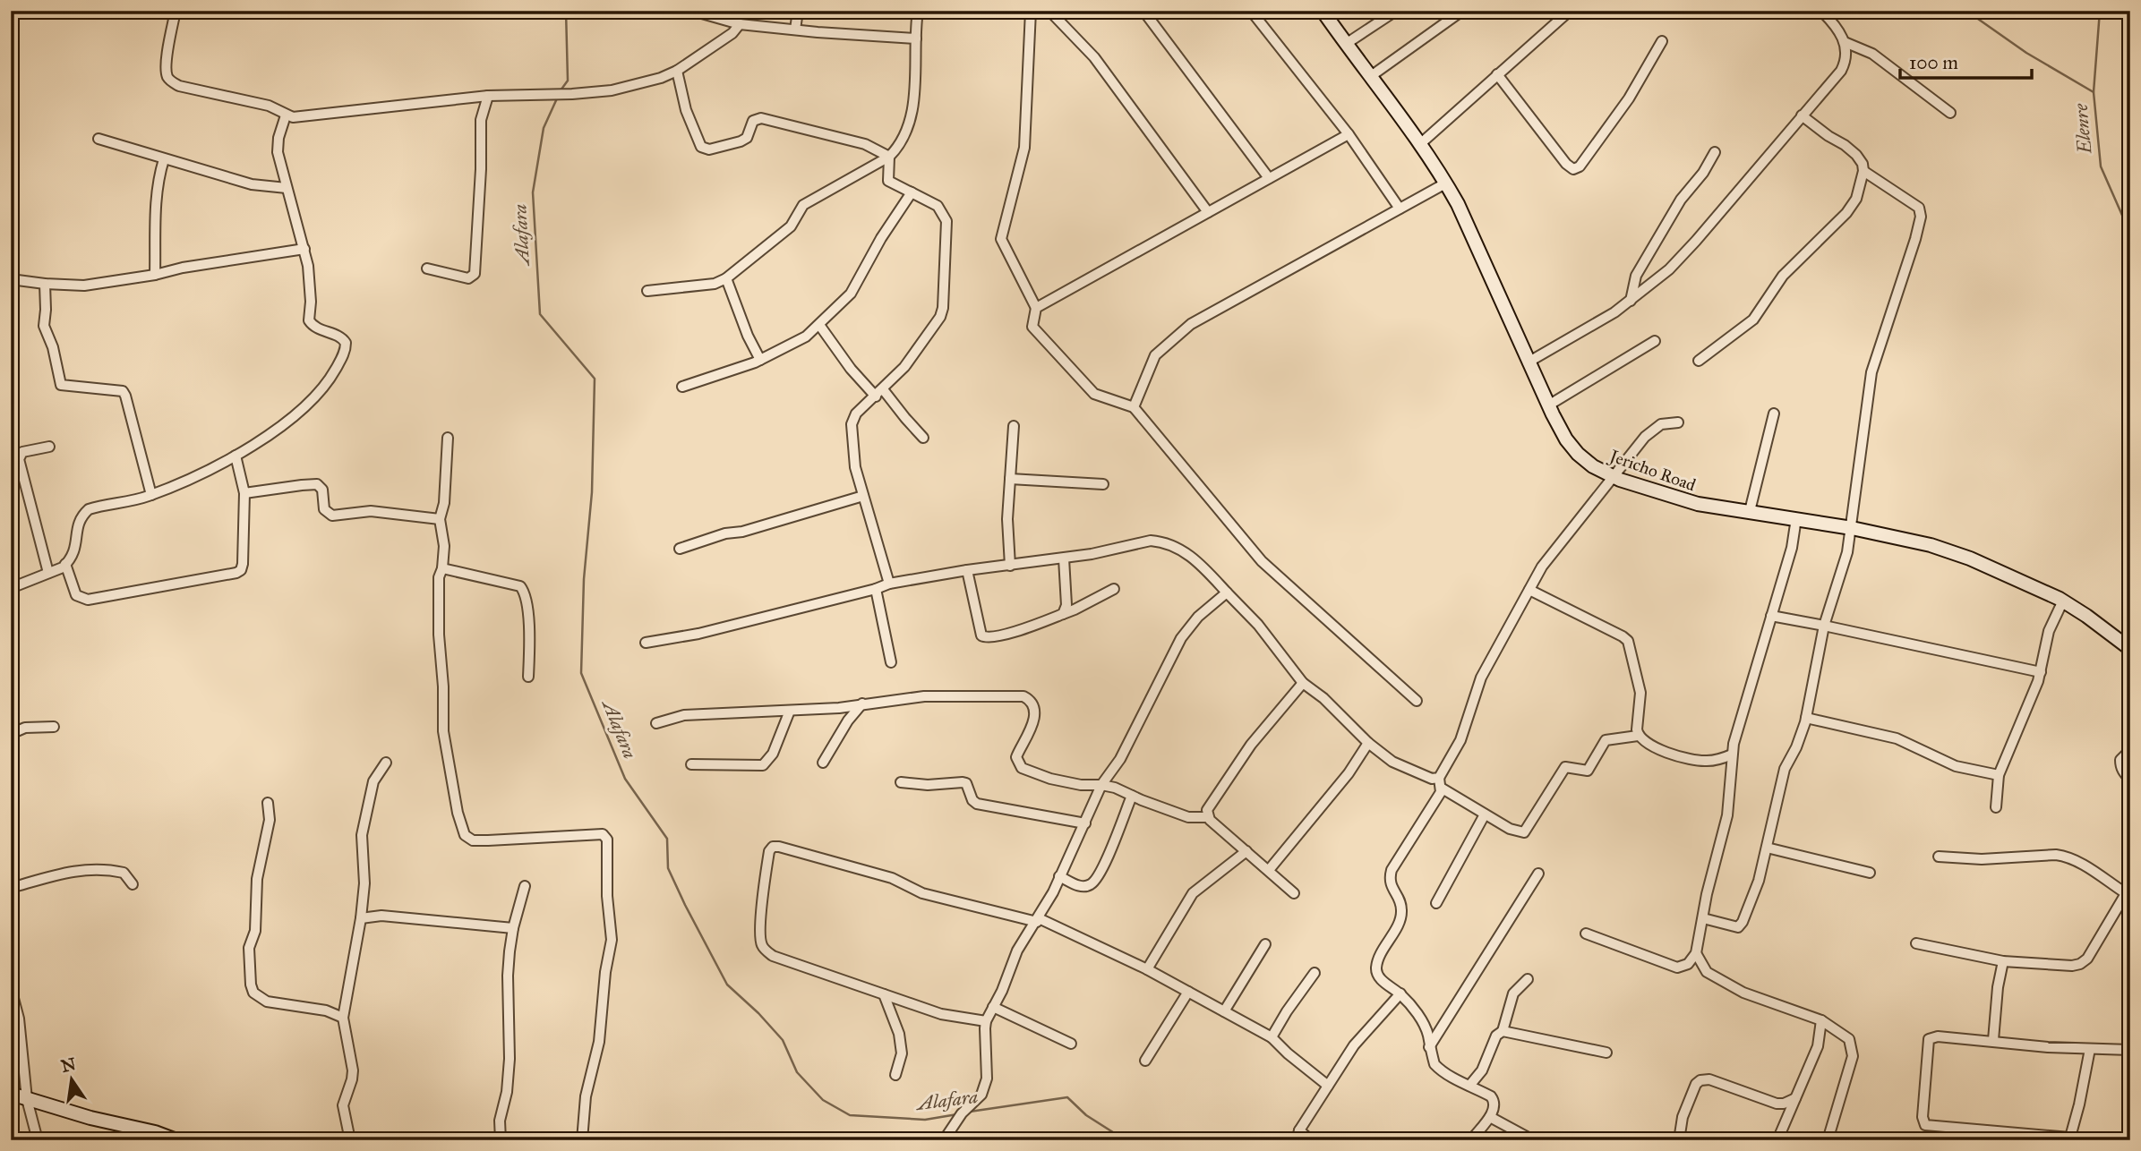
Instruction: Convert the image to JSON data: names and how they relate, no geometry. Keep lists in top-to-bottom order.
{
  "streets": {
    "street": ["Jericho Road"]
  },
  "water": ["Elenre", "Alafara"],
  "scale_bar": "100 m",
  "north": "top"
}
